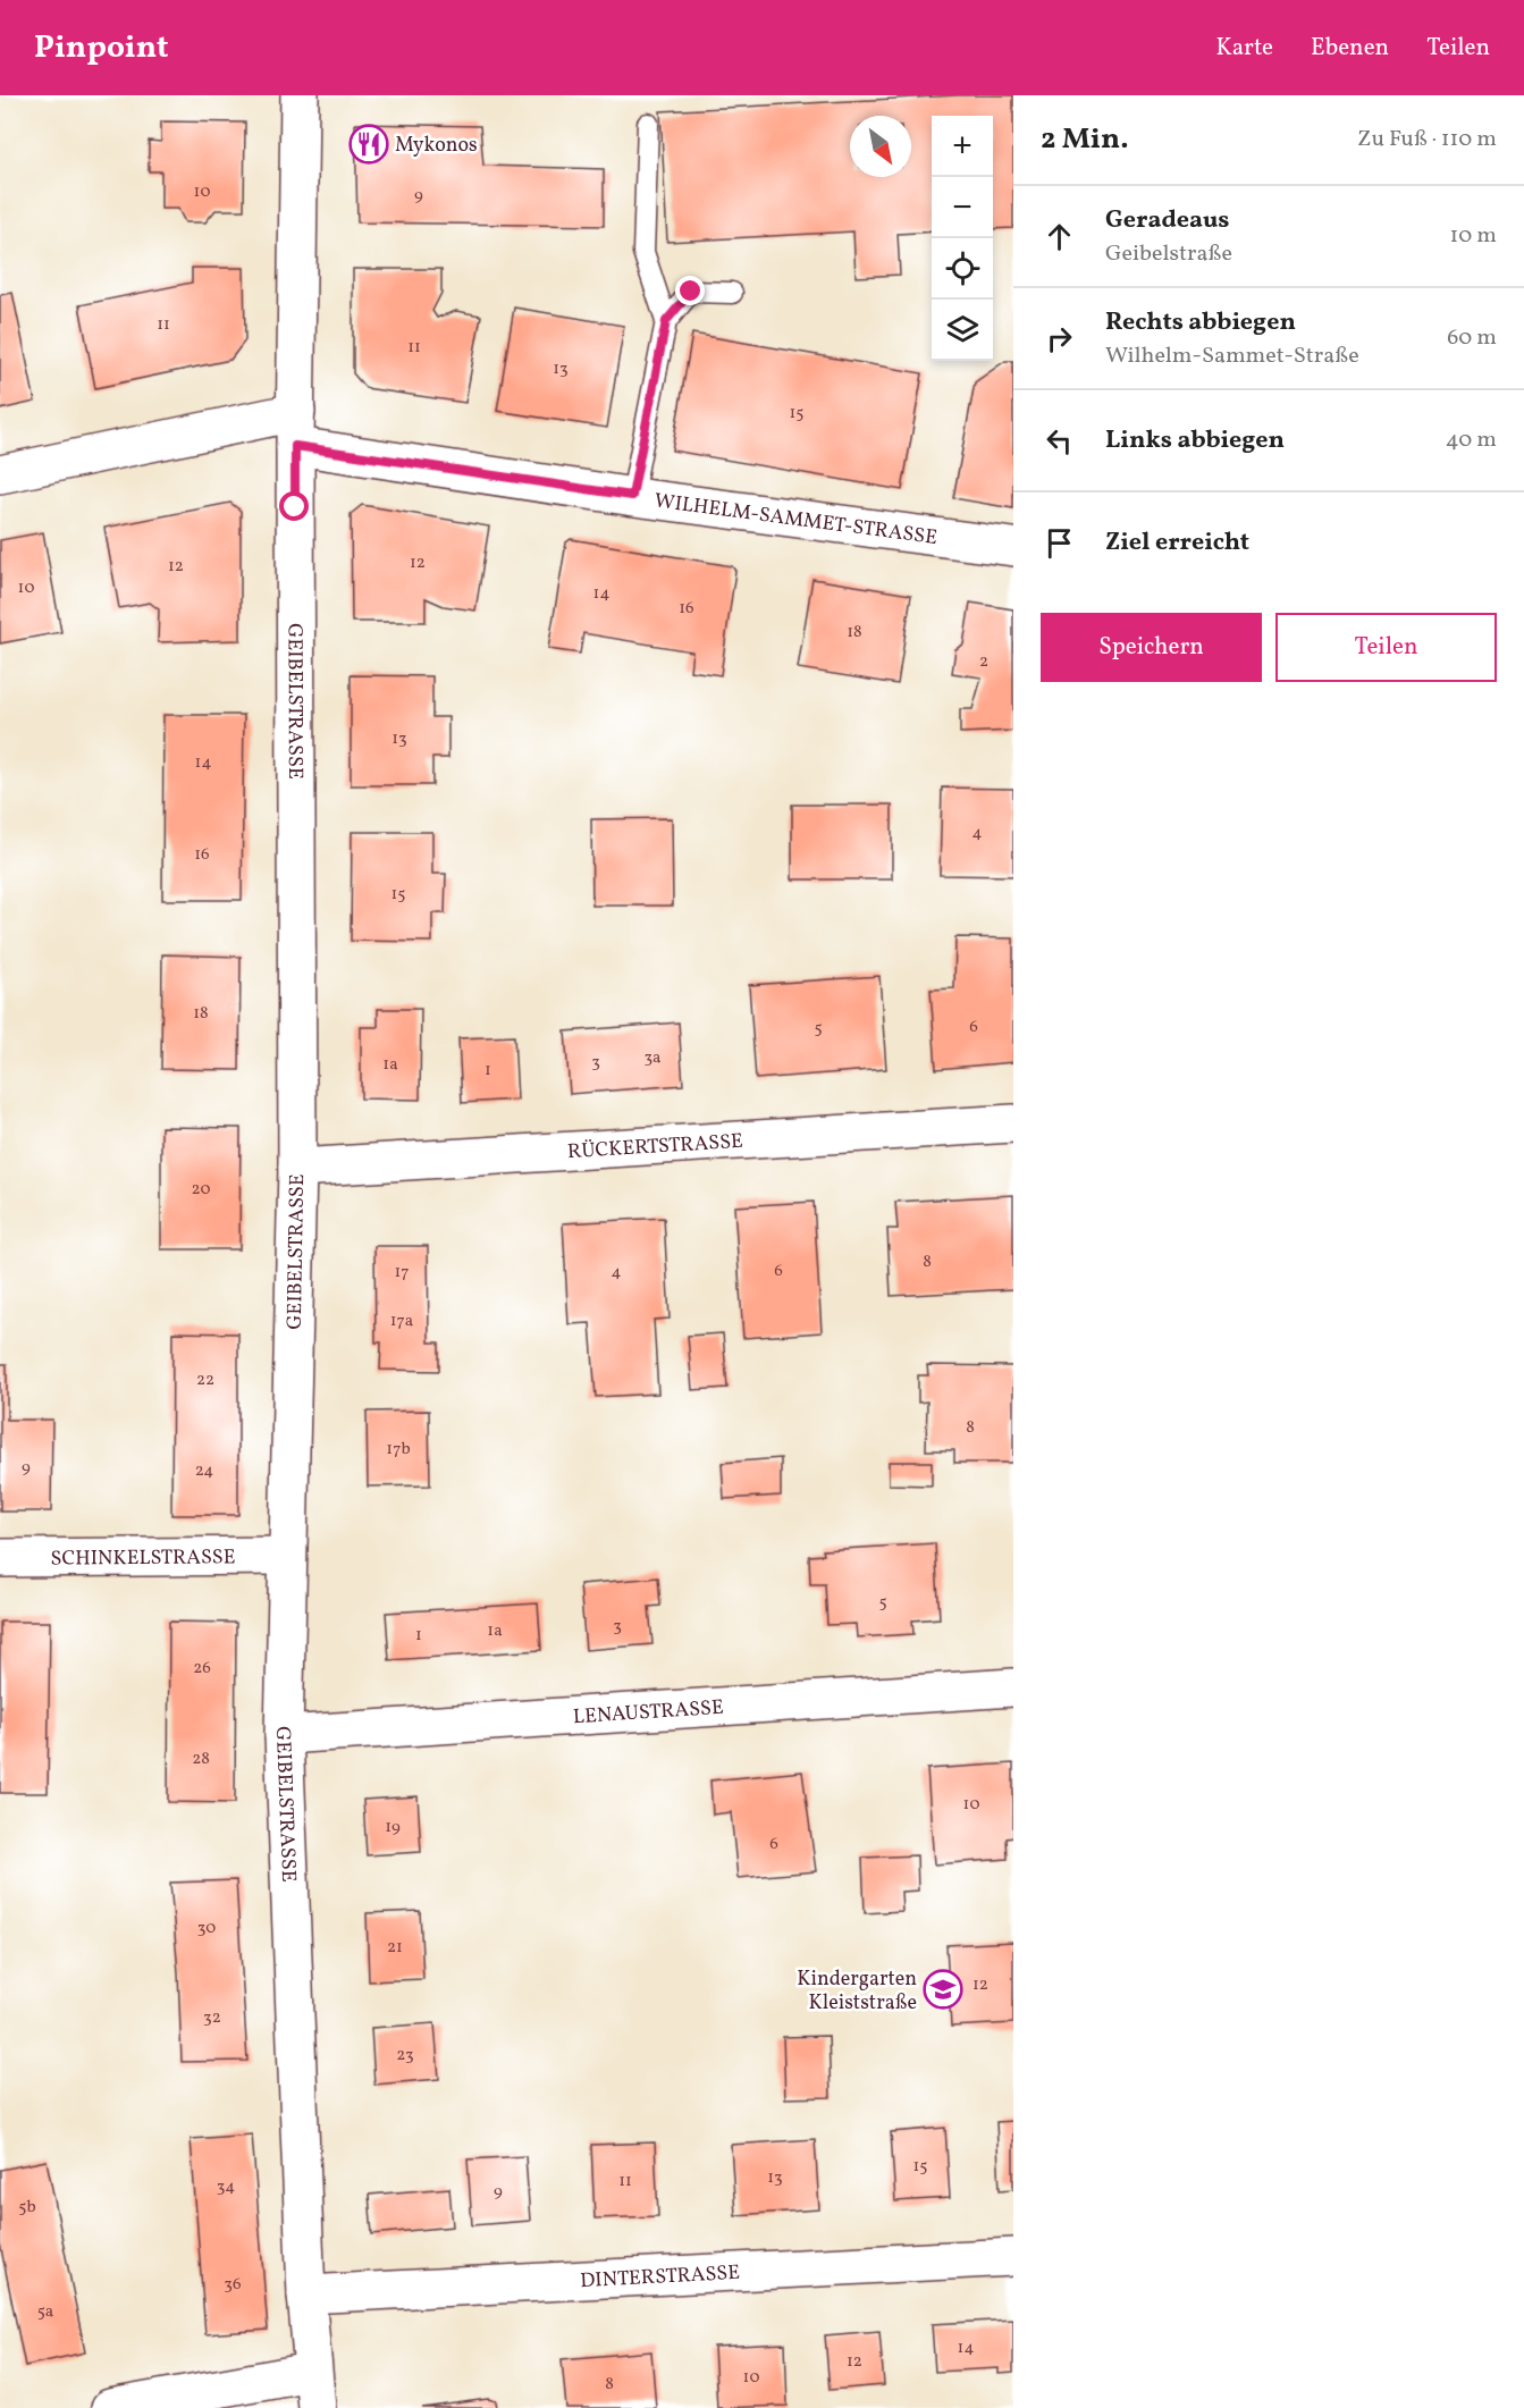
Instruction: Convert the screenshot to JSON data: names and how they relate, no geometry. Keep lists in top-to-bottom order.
{
  "streets": {
    "street": [
      "WILHELM-SAMMET-STRASSE",
      "GEIBELSTRASSE",
      "RÜCKERTSTRASSE",
      "SCHINKELSTRASSE",
      "LENAUSTRASSE",
      "DINTERSTRASSE"
    ]
  },
  "crossings": [
    ["WILHELM-SAMMET-STRASSE", "GEIBELSTRASSE"],
    ["GEIBELSTRASSE", "RÜCKERTSTRASSE"],
    ["GEIBELSTRASSE", "SCHINKELSTRASSE"],
    ["GEIBELSTRASSE", "LENAUSTRASSE"],
    ["GEIBELSTRASSE", "DINTERSTRASSE"]
  ],
  "places": {
    "restaurant": ["Mykonos"],
    "school or university": ["Kindergarten Kleiststraße"]
  },
  "house_numbers": [
    "10",
    "9",
    "11",
    "11",
    "13",
    "15",
    "12",
    "12",
    "10",
    "14",
    "16",
    "18",
    "2",
    "13",
    "14",
    "4",
    "16",
    "15",
    "18",
    "6",
    "5",
    "3a",
    "3",
    "1a",
    "1",
    "20",
    "8",
    "6",
    "17",
    "4",
    "17a",
    "22",
    "8",
    "17b",
    "9",
    "24",
    "5",
    "3",
    "1a",
    "1",
    "26",
    "28",
    "10",
    "19",
    "6",
    "30",
    "21",
    "12",
    "32",
    "23",
    "15",
    "13",
    "11",
    "34",
    "9",
    "5b",
    "36",
    "5a",
    "14",
    "12",
    "10",
    "8"
  ],
  "north": "bottom right",
  "page": {
    "header": "Pinpoint",
    "nav": ["Karte", "Ebenen", "Teilen"],
    "heading": ["2 Min.", "Zu Fuß · 110 m"],
    "map_buttons": ["+", "−"],
    "list": [
      ["Geradeaus", "Geibelstraße", "10 m"],
      ["Rechts abbiegen", "Wilhelm-Sammet-Straße", "60 m"],
      ["Links abbiegen", "40 m"],
      "Ziel erreicht"
    ],
    "buttons": ["Speichern", "Teilen"]
  }
}
